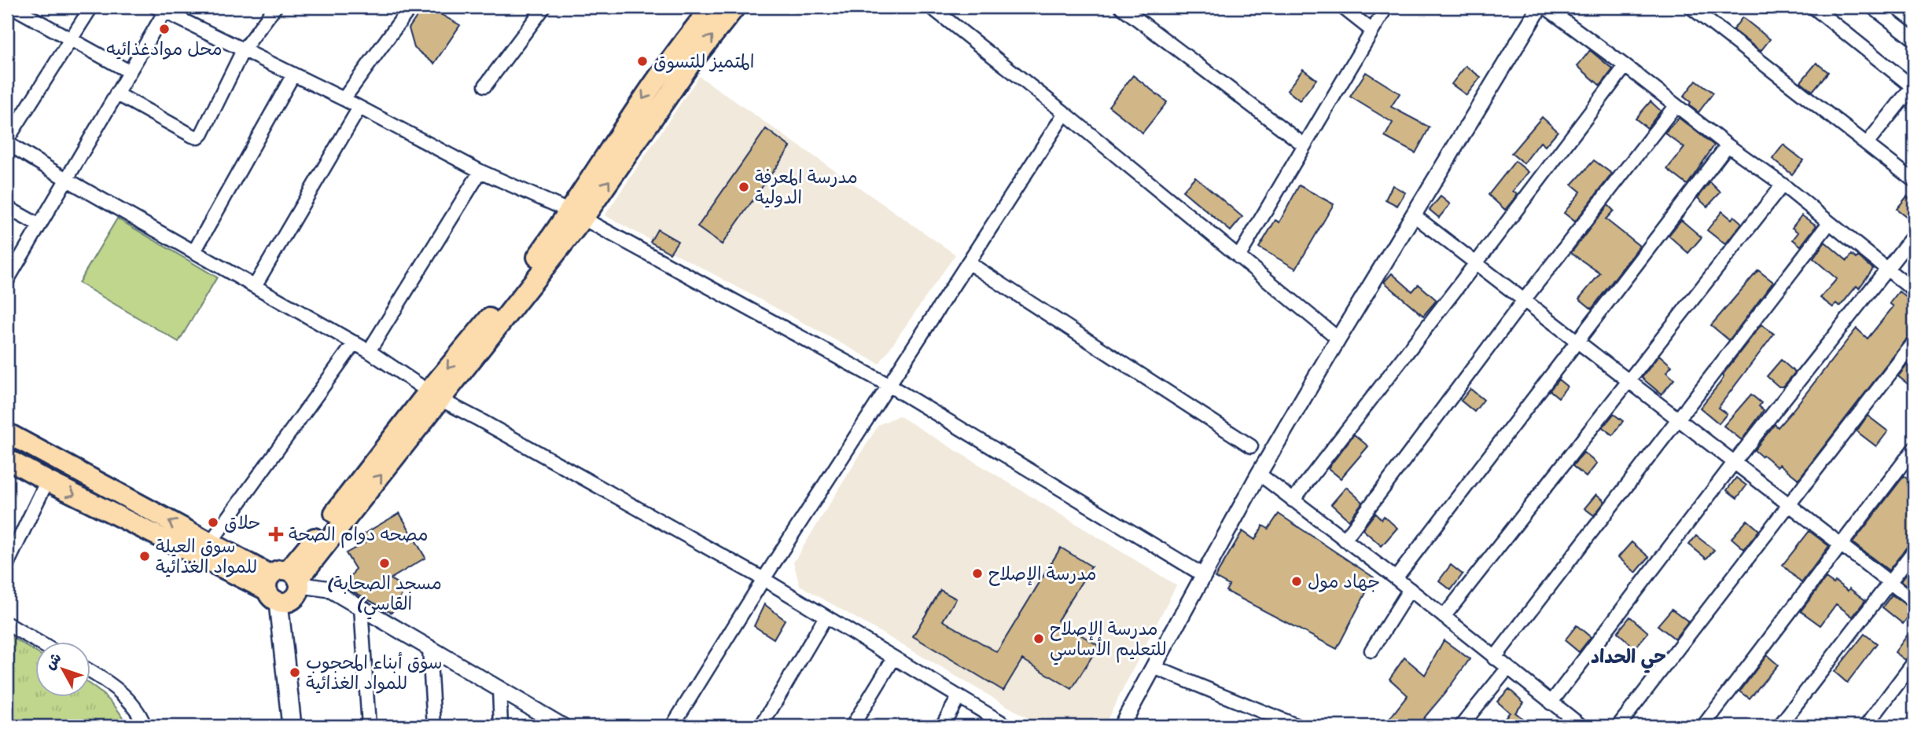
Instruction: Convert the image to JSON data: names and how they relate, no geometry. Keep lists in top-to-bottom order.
{
  "districts": ["حي الحداد"],
  "places": {
    "other": [
      "محل موادغذائيه",
      "المتميز للتسوق",
      "مدرسة المعرفة الدولية",
      "حلاق",
      "سوق العيلة للمواد الغذائية",
      "(مسجد الصحابة (القاسي",
      "مدرسة الإصلاح",
      "جهاد مول",
      "مدرسة الإصلاح للتعليم الأساسي",
      "سوق أبناء المحجوب للمواد الغذائية"
    ],
    "health": ["مصحه دوام الصحة"]
  },
  "north": "top left"
}
